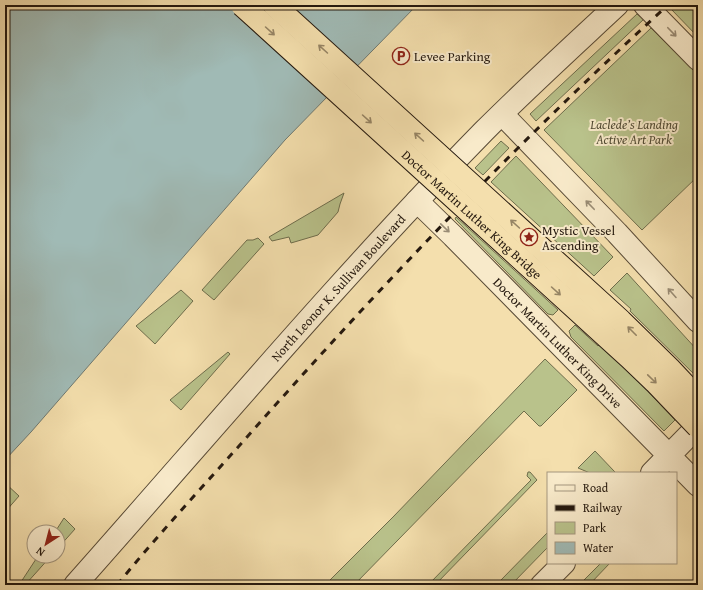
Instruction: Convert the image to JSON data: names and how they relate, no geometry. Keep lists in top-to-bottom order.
{
  "streets": {
    "main road": ["Doctor Martin Luther King Bridge"],
    "street": ["North Leonor K. Sullivan Boulevard", "Doctor Martin Luther King Drive"]
  },
  "crossings": [
    ["North Leonor K. Sullivan Boulevard", "Doctor Martin Luther King Drive"]
  ],
  "parks": ["Laclede’s Landing Active Art Park"],
  "places": {
    "parking": ["Levee Parking"],
    "place": ["Mystic Vessel Ascending"]
  },
  "legend": [
    "Road",
    "Railway",
    "Park",
    "Water"
  ],
  "north": "bottom left"
}
